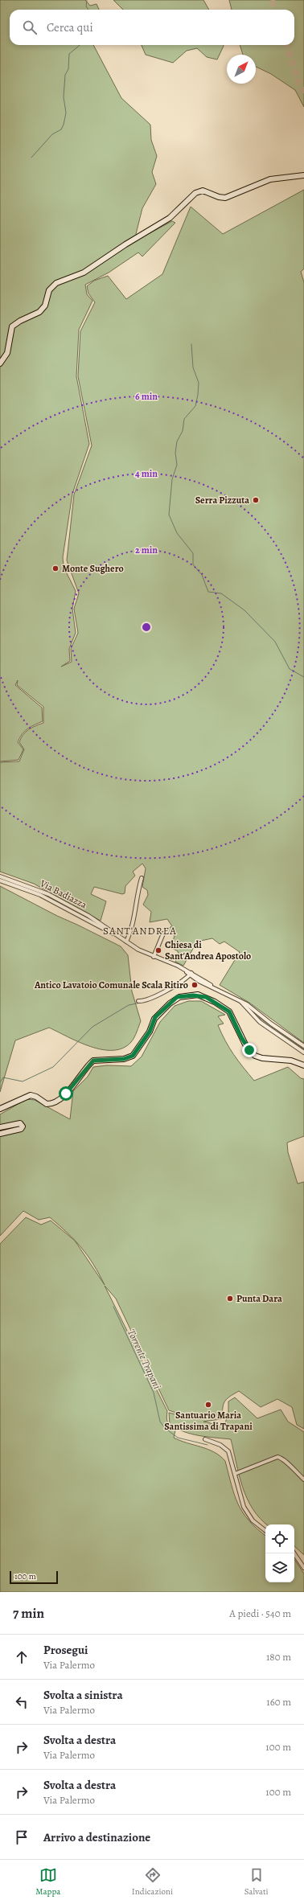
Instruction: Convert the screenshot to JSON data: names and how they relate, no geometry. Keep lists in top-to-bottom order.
{
  "streets": {
    "street": ["Via Badiazza"]
  },
  "districts": ["SANT'ANDREA"],
  "water": ["Torrente Trapani"],
  "places": [
    "Serra Pizzuta",
    "Monte Sughero",
    "Chiesa di Sant'Andrea Apostolo",
    "Antico Lavatoio Comunale Scala Ritiro",
    "Punta Dara",
    "Santuario Maria Santissima di Trapani"
  ],
  "scale_bar": "100 m",
  "north": "top right",
  "page": {
    "search": "Cerca qui",
    "scale": "100 m",
    "heading": ["7 min", "A piedi · 540 m"],
    "list": [
      ["Prosegui", "Via Palermo", "180 m"],
      ["Svolta a sinistra", "Via Palermo", "160 m"],
      ["Svolta a destra", "Via Palermo", "100 m"],
      ["Svolta a destra", "Via Palermo", "100 m"],
      "Arrivo a destinazione"
    ],
    "nav": ["Mappa", "Indicazioni", "Salvati"]
  },
  "rings": ["6 min", "4 min", "2 min"]
}
